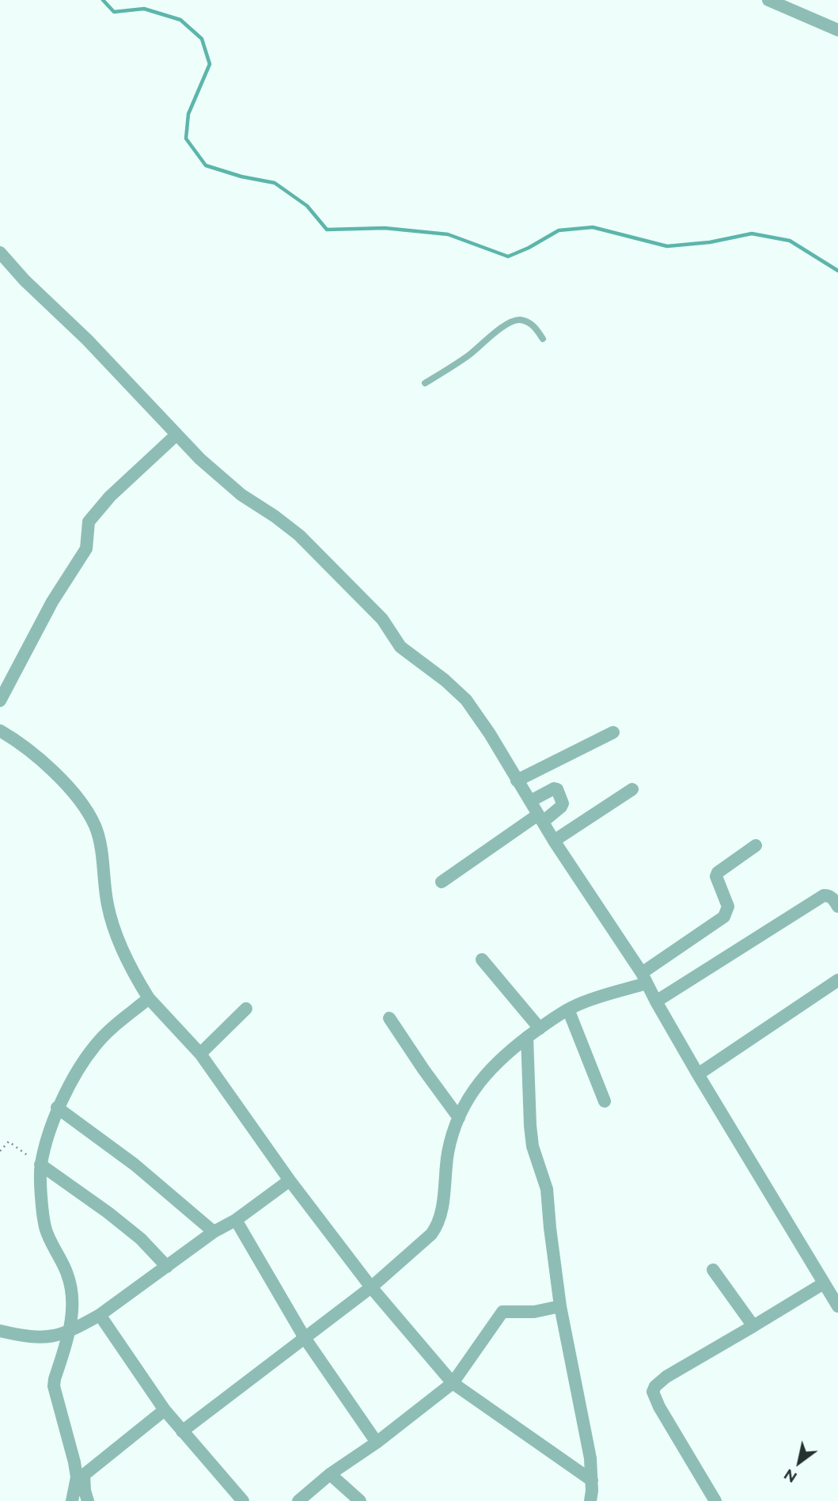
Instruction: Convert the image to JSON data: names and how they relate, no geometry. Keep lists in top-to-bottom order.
{
  "north": "bottom left"
}
